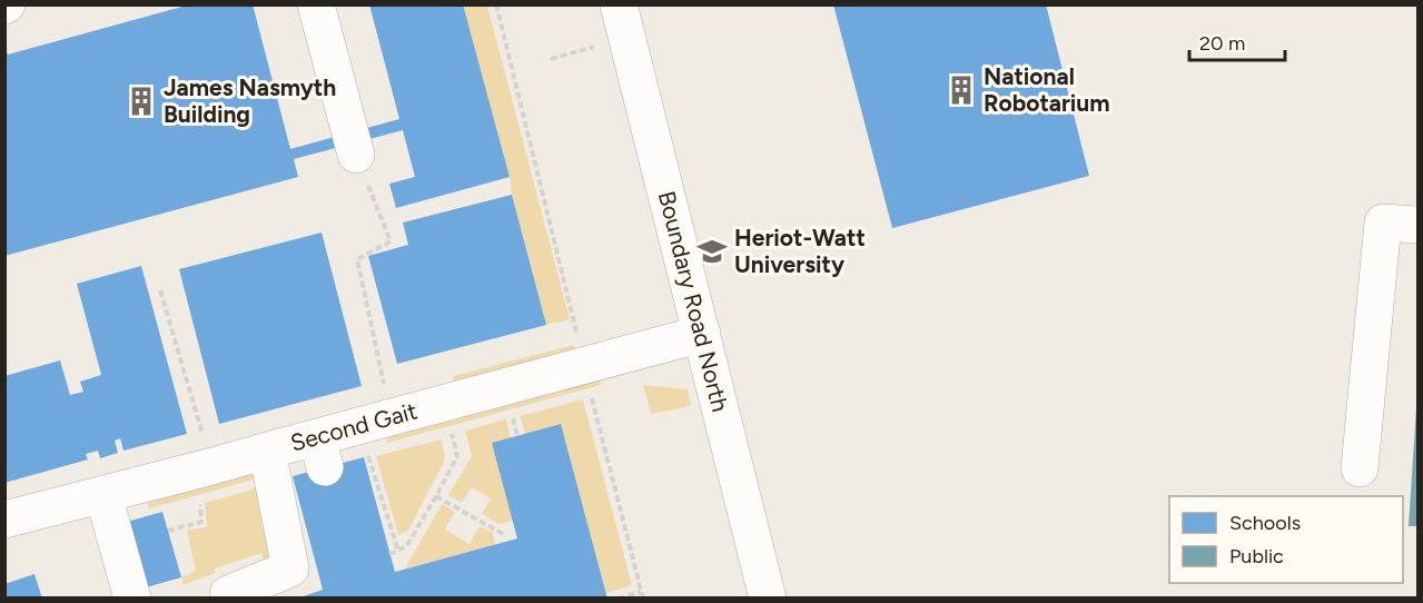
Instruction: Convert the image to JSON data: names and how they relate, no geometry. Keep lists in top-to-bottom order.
{
  "streets": {
    "street": ["Boundary Road North", "Second Gait"]
  },
  "crossings": [
    ["Boundary Road North", "Second Gait"]
  ],
  "places": {
    "building": ["National Robotarium", "James Nasmyth Building"],
    "school or university": ["Heriot-Watt University"]
  },
  "legend": ["Schools", "Public"],
  "scale_bar": "20 m"
}
